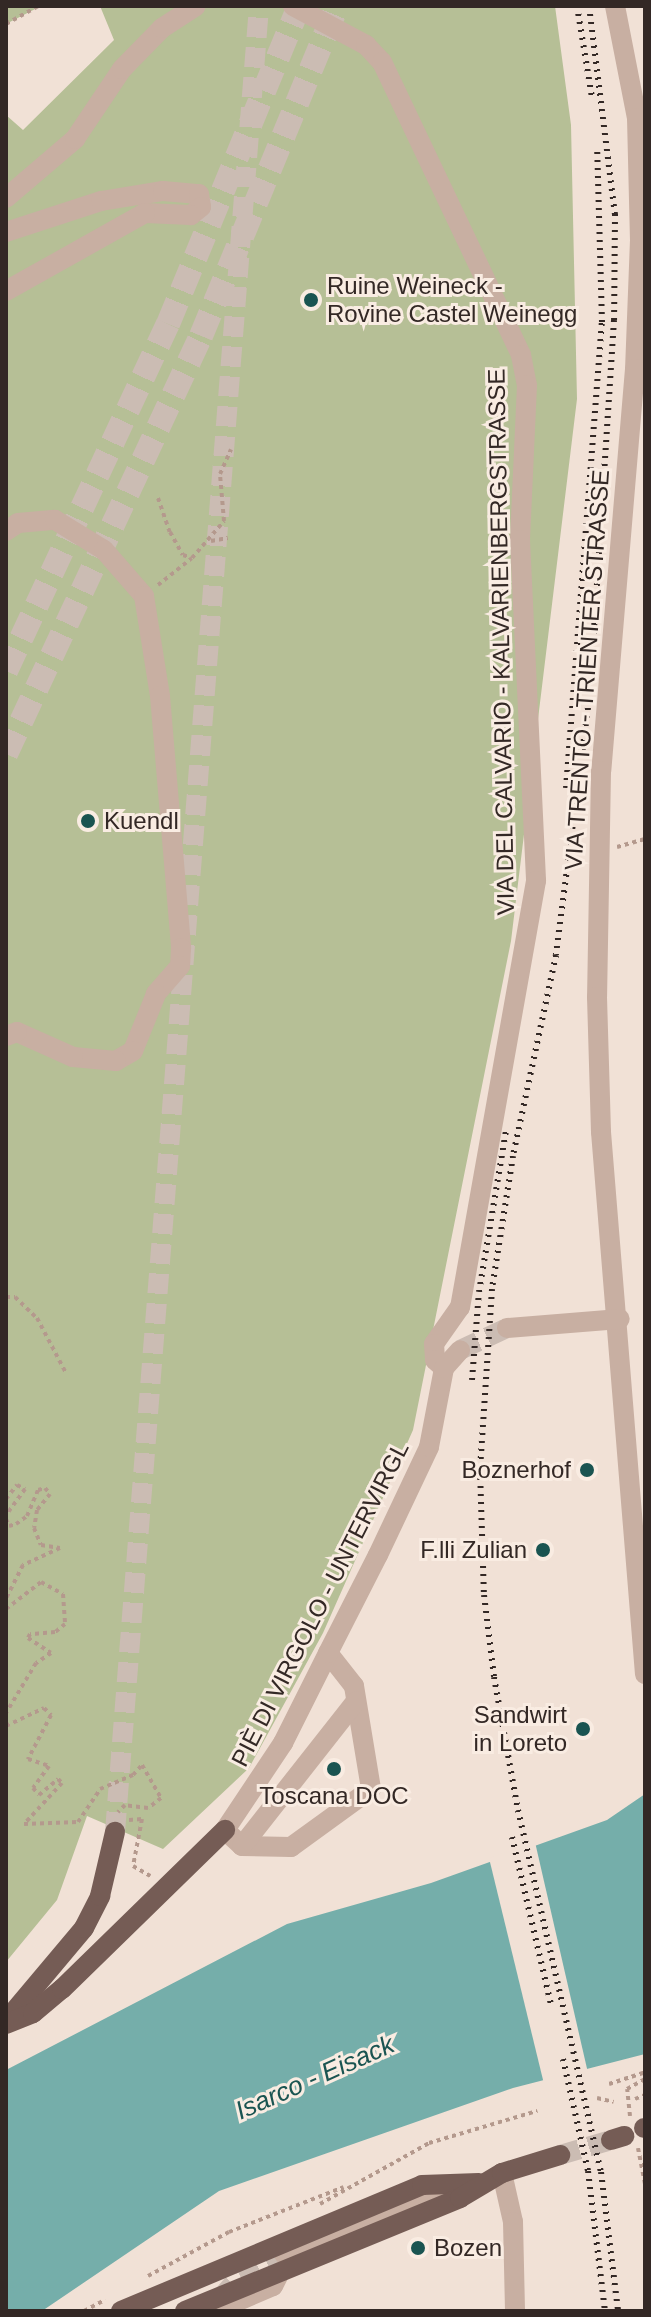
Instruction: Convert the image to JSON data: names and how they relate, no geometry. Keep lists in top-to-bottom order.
{
  "streets": {
    "street": ["VIA DEL CALVARIO - KALVARIENBERGSTRASSE", "VIA TRENTO - TRIENTER STRASSE", "PIÈ DI VIRGOLO - UNTERVIRGL"]
  },
  "crossings": [
    ["VIA DEL CALVARIO - KALVARIENBERGSTRASSE", "PIÈ DI VIRGOLO - UNTERVIRGL"]
  ],
  "water": ["Isarco - Eisack"],
  "places": [
    "Ruine Weineck - Rovine Castel Weinegg",
    "Kuendl",
    "Boznerhof",
    "F.lli Zulian",
    "Sandwirt in Loreto",
    "Toscana DOC",
    "Bozen"
  ]
}
